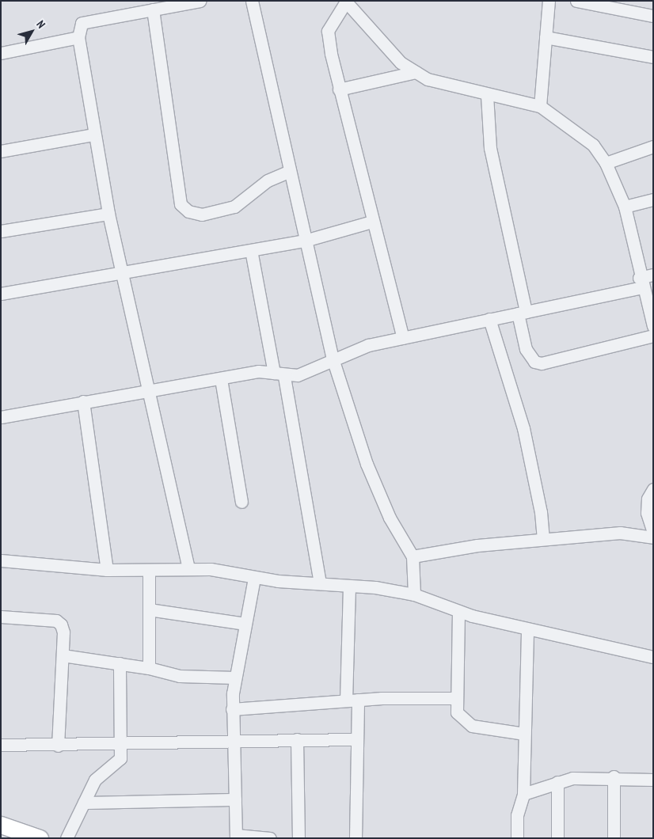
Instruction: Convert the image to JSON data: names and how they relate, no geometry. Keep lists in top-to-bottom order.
{
  "north": "top right"
}
